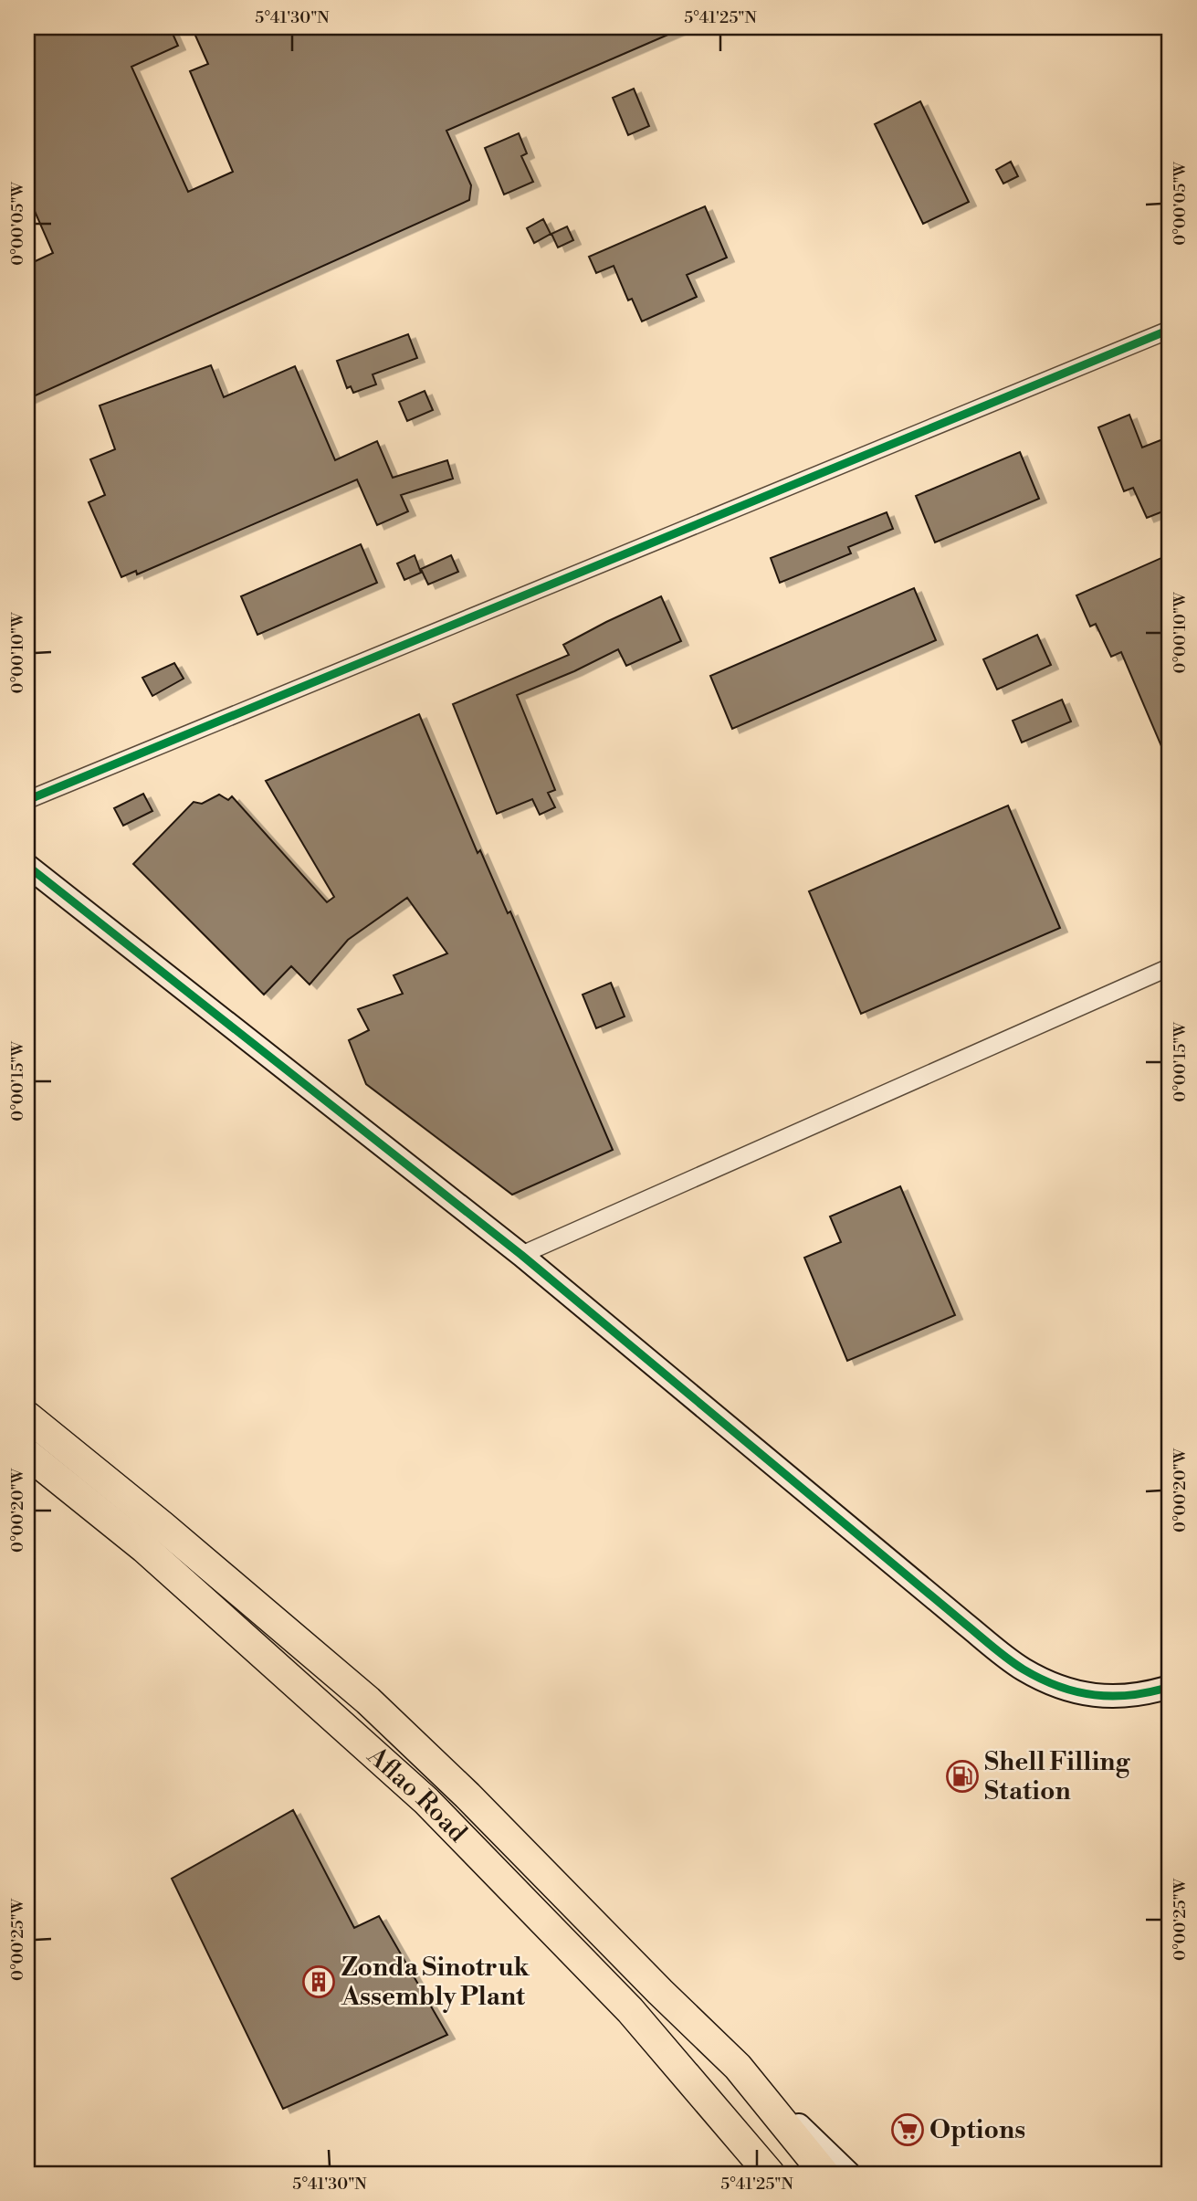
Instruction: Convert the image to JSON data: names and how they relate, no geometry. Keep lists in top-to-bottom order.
{
  "streets": {
    "highway": ["Aflao Road"]
  },
  "places": {
    "fuel station": ["Shell Filling Station"],
    "building": ["Zonda Sinotruk Assembly Plant"],
    "supermarket": ["Options"]
  },
  "coordinates": [
    "5°41'30\"N",
    "5°41'25\"N",
    "0°00'05\"W",
    "0°00'10\"W",
    "0°00'15\"W",
    "0°00'20\"W",
    "0°00'25\"W"
  ]
}
